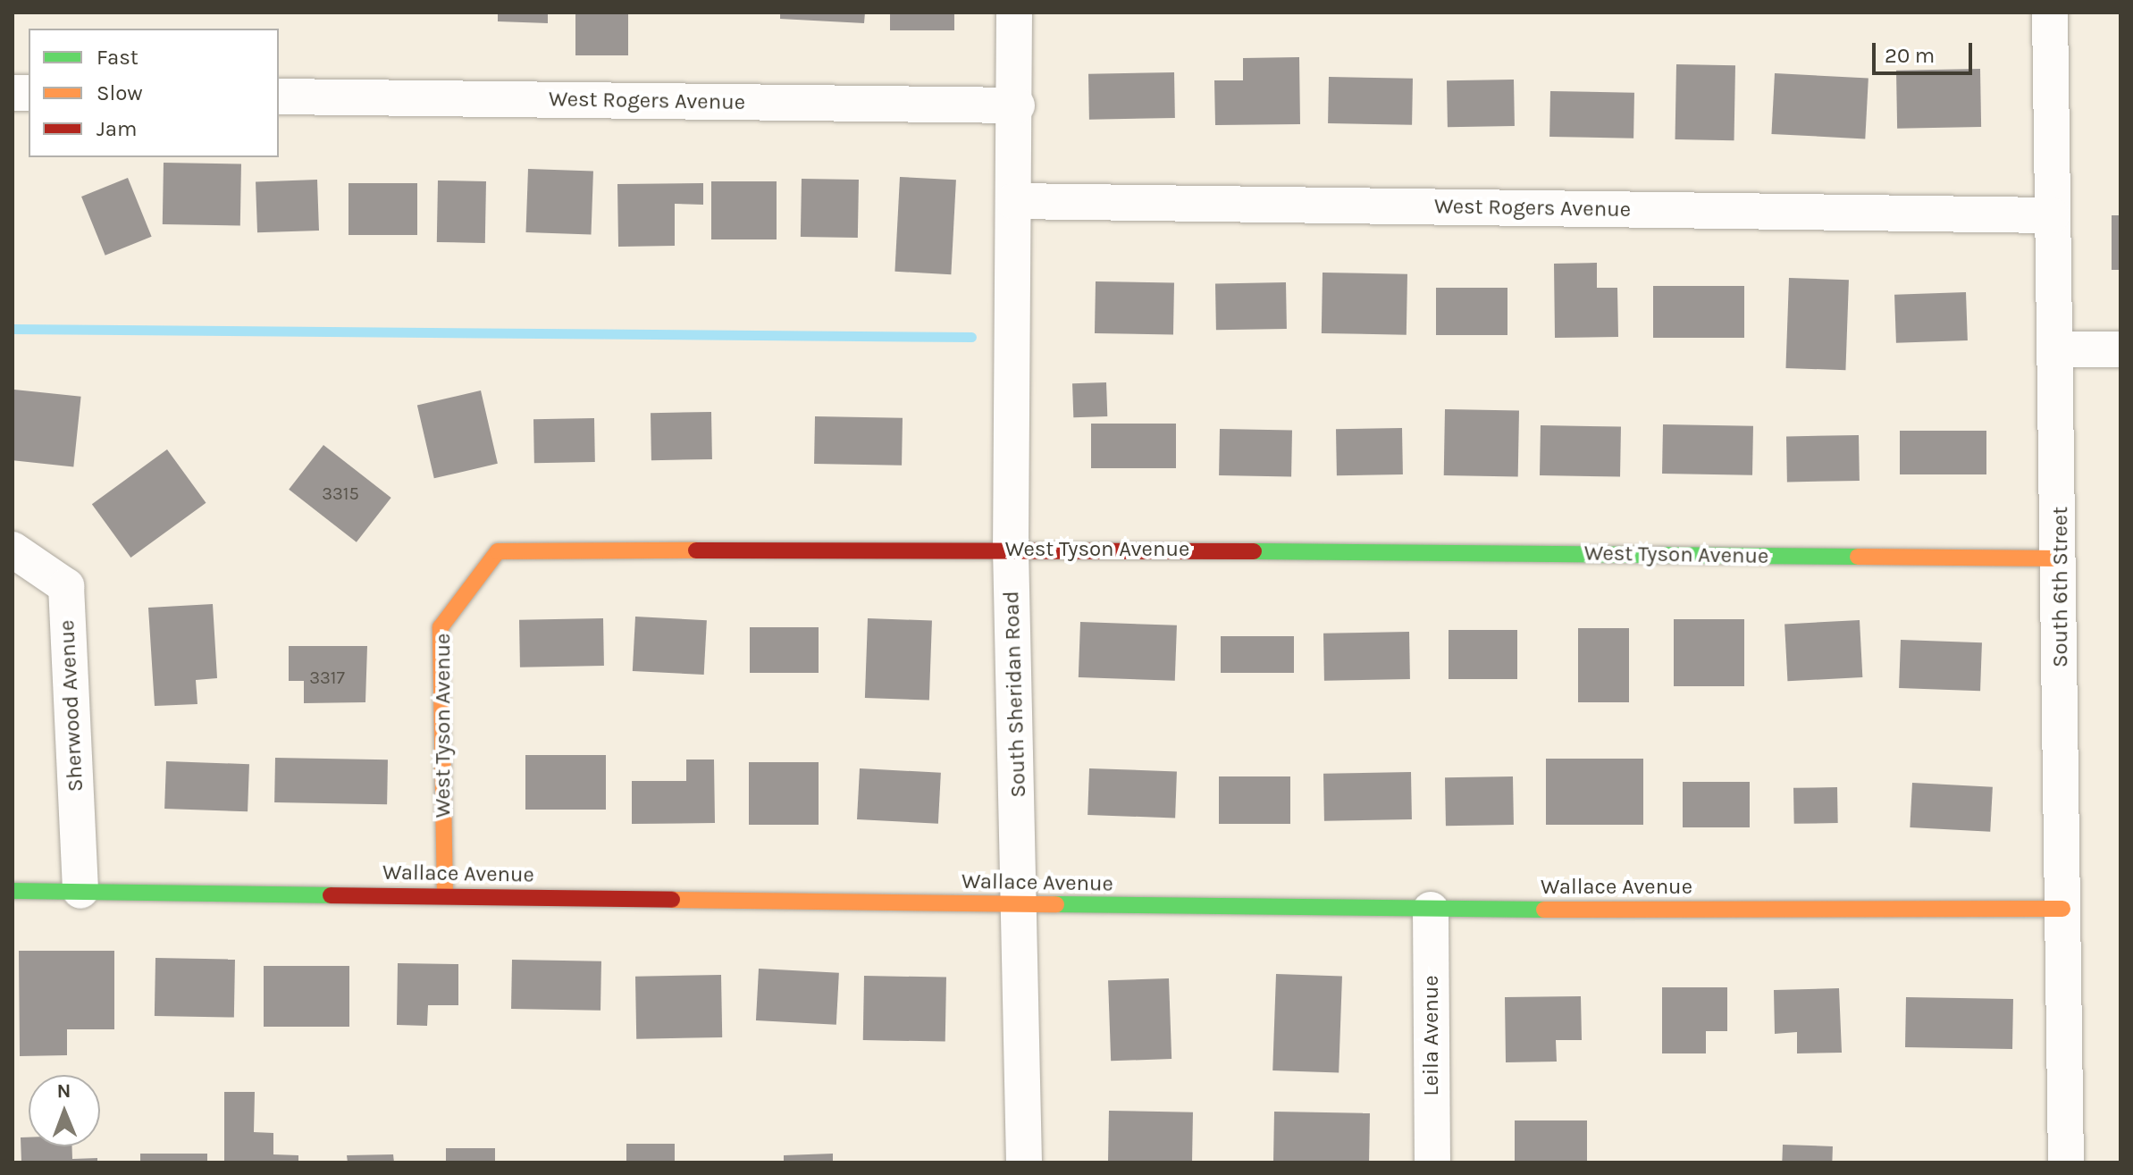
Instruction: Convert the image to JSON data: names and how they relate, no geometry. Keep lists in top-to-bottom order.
{
  "streets": {
    "street": [
      "West Rogers Avenue",
      "West Tyson Avenue",
      "South 6th Street",
      "South Sheridan Road",
      "Sherwood Avenue",
      "Wallace Avenue",
      "Leila Avenue"
    ]
  },
  "crossings": [
    ["West Rogers Avenue", "South 6th Street"],
    ["West Rogers Avenue", "South Sheridan Road"],
    ["West Tyson Avenue", "South 6th Street"],
    ["West Tyson Avenue", "South Sheridan Road"],
    ["West Tyson Avenue", "Wallace Avenue"],
    ["South 6th Street", "Wallace Avenue"],
    ["South Sheridan Road", "Wallace Avenue"],
    ["Sherwood Avenue", "Wallace Avenue"],
    ["Wallace Avenue", "Leila Avenue"]
  ],
  "house_numbers": ["3315", "3317"],
  "legend": ["Fast", "Slow", "Jam"],
  "scale_bar": "20 m",
  "north": "top"
}
